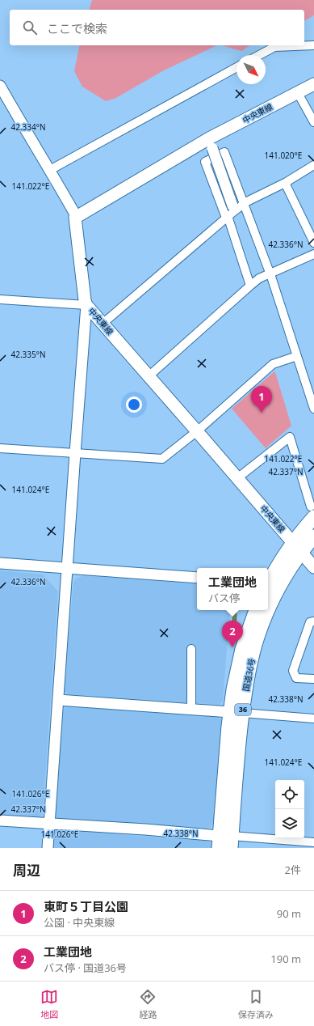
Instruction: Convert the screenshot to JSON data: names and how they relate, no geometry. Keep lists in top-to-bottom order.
{
  "streets": {
    "highway": ["国道36号", "36"],
    "main road": ["中央東線"]
  },
  "crossings": [
    ["中央東線", "国道36号"]
  ],
  "north": "bottom right",
  "page": {
    "search": "ここで検索",
    "pins": ["1", "2"],
    "popup": ["工業団地", "バス停"],
    "heading": ["周辺", "2件"],
    "list": [
      {
        "mark": "1",
        "name": "東町５丁目公園",
        "note": "公園 · 中央東線",
        "value": "90 m"
      },
      {
        "mark": "2",
        "name": "工業団地",
        "note": "バス停 · 国道36号",
        "value": "190 m"
      }
    ],
    "nav": ["地図", "経路", "保存済み"]
  },
  "coordinates": [
    "42.334°N",
    "141.020°E",
    "141.022°E",
    "42.336°N",
    "42.335°N",
    "42.337°N",
    "141.024°E",
    "42.338°N",
    "141.026°E"
  ]
}
